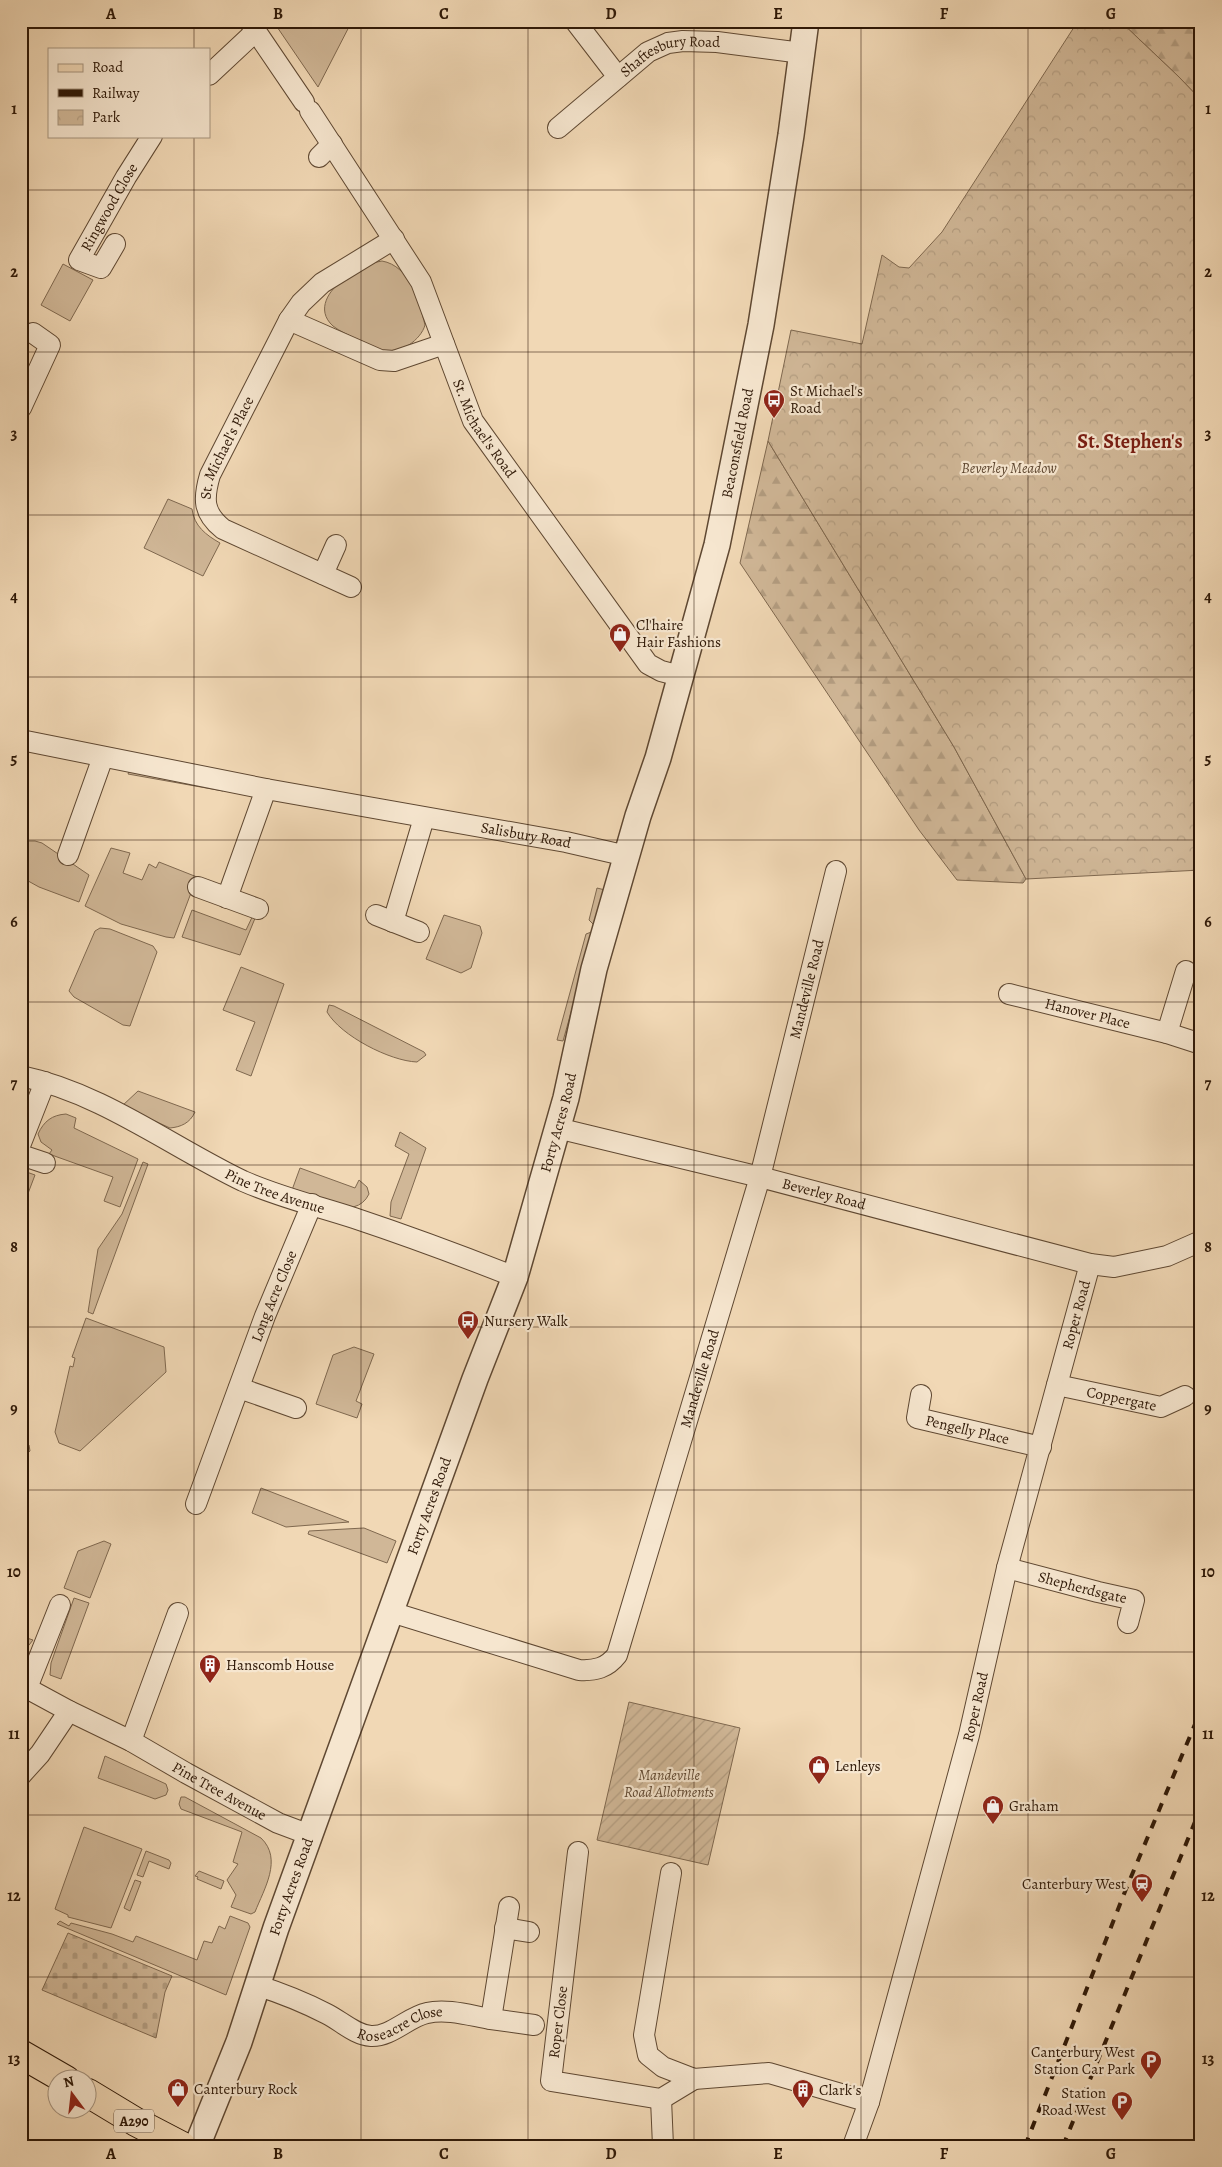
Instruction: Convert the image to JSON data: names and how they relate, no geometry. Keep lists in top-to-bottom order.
{
  "streets": {
    "main road": ["A290"],
    "street": [
      "Shaftesbury Road",
      "Ringwood Close",
      "St. Michael's Road",
      "Beaconsfield Road",
      "St. Michael's Place",
      "Salisbury Road",
      "Mandeville Road",
      "Hanover Place",
      "Forty Acres Road",
      "Pine Tree Avenue",
      "Beverley Road",
      "Long Acre Close",
      "Roper Road",
      "Coppergate",
      "Pengelly Place",
      "Shepherdsgate",
      "Roseacre Close",
      "Roper Close"
    ]
  },
  "crossings": [
    ["Shaftesbury Road", "Beaconsfield Road"],
    ["St. Michael's Road", "Beaconsfield Road"],
    ["St. Michael's Road", "St. Michael's Place"],
    ["Beaconsfield Road", "Salisbury Road"],
    ["Beaconsfield Road", "Forty Acres Road"],
    ["Salisbury Road", "Forty Acres Road"],
    ["Mandeville Road", "Forty Acres Road"],
    ["Mandeville Road", "Beverley Road"],
    ["Forty Acres Road", "Pine Tree Avenue"],
    ["Forty Acres Road", "Beverley Road"],
    ["Forty Acres Road", "Roseacre Close"],
    ["Pine Tree Avenue", "Long Acre Close"],
    ["Beverley Road", "Roper Road"],
    ["Roper Road", "Coppergate"],
    ["Roper Road", "Pengelly Place"],
    ["Roper Road", "Shepherdsgate"]
  ],
  "districts": ["St. Stephen's"],
  "parks": ["Beverley Meadow", "Mandeville Road Allotments"],
  "places": {
    "bus stop": ["St Michael's Road", "Nursery Walk"],
    "shop": [
      "Cl'haire Hair Fashions",
      "Lenleys",
      "Graham",
      "Canterbury Rock"
    ],
    "building": ["Hanscomb House", "Clark's"],
    "station": ["Canterbury West"],
    "parking": ["Canterbury West Station Car Park", "Station Road West"]
  },
  "legend": ["Road", "Railway", "Park"],
  "north": "top",
  "grid": {
    "columns": [
      "A",
      "B",
      "C",
      "D",
      "E",
      "F",
      "G"
    ],
    "rows": [
      "1",
      "2",
      "3",
      "4",
      "5",
      "6",
      "7",
      "8",
      "9",
      "10",
      "11",
      "12",
      "13"
    ]
  }
}
